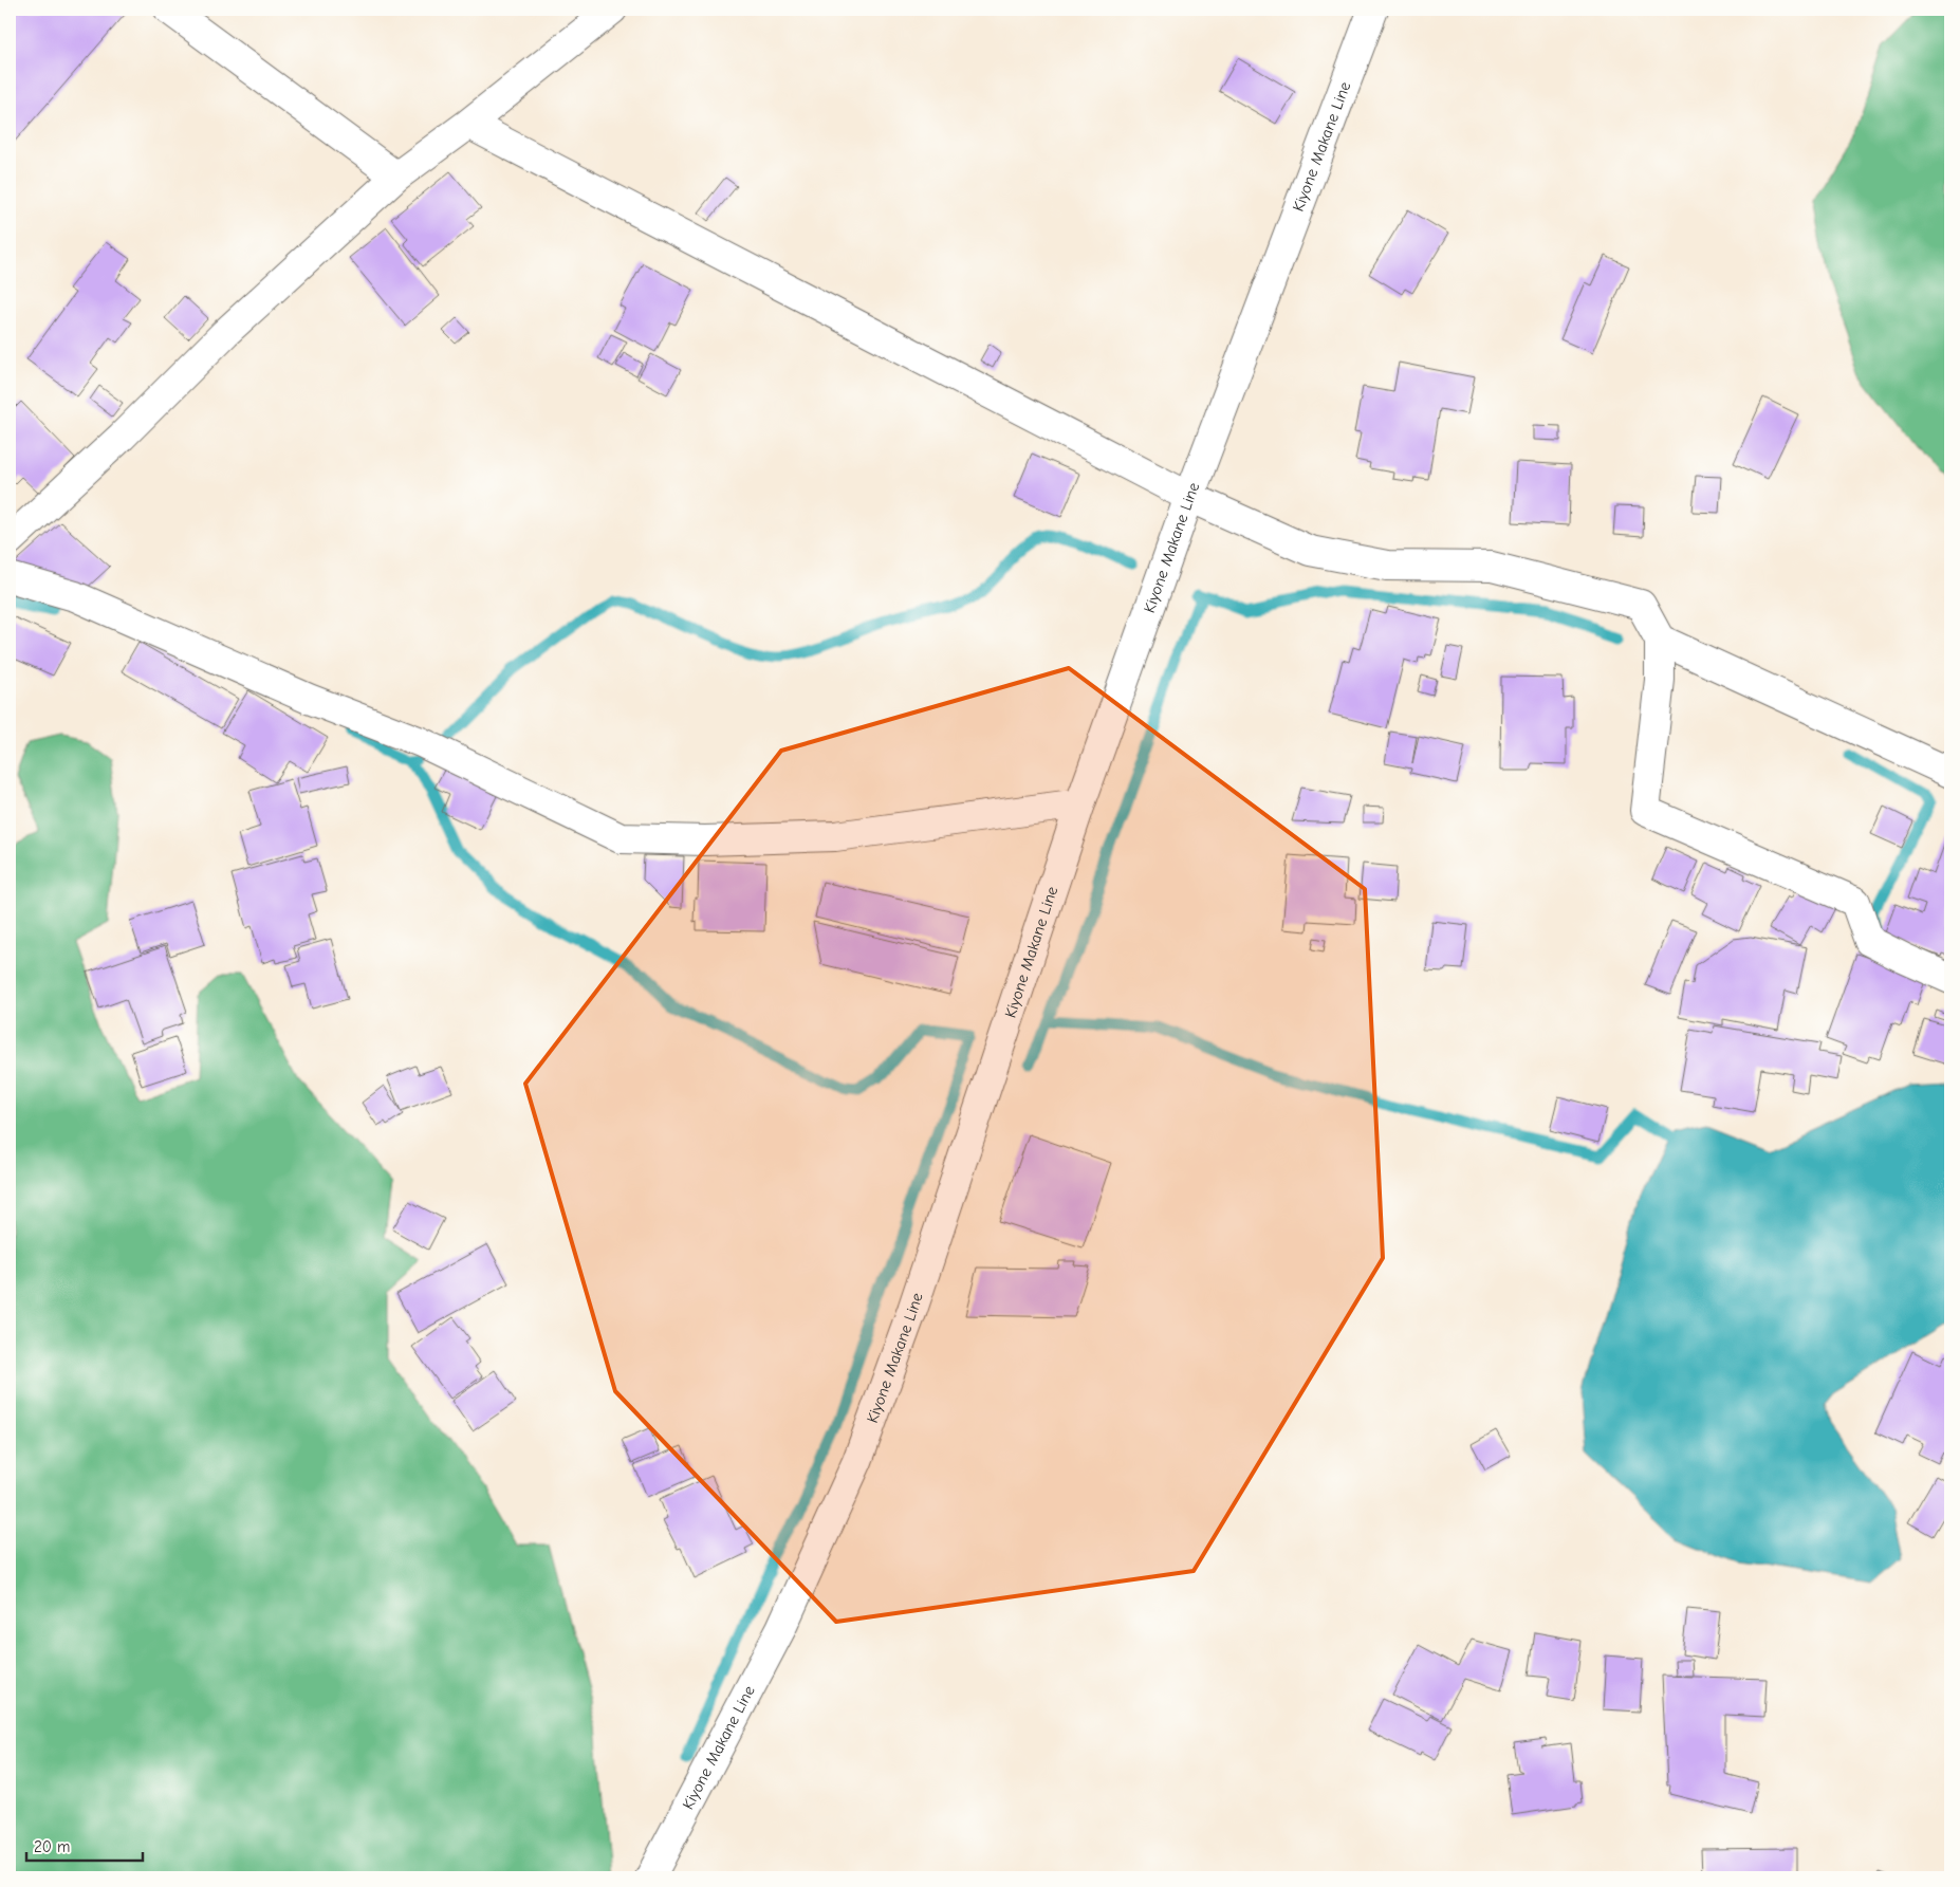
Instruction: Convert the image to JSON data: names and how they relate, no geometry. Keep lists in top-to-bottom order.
{
  "streets": {
    "street": ["Kiyone Makane Line"]
  },
  "scale_bar": "20 m"
}
